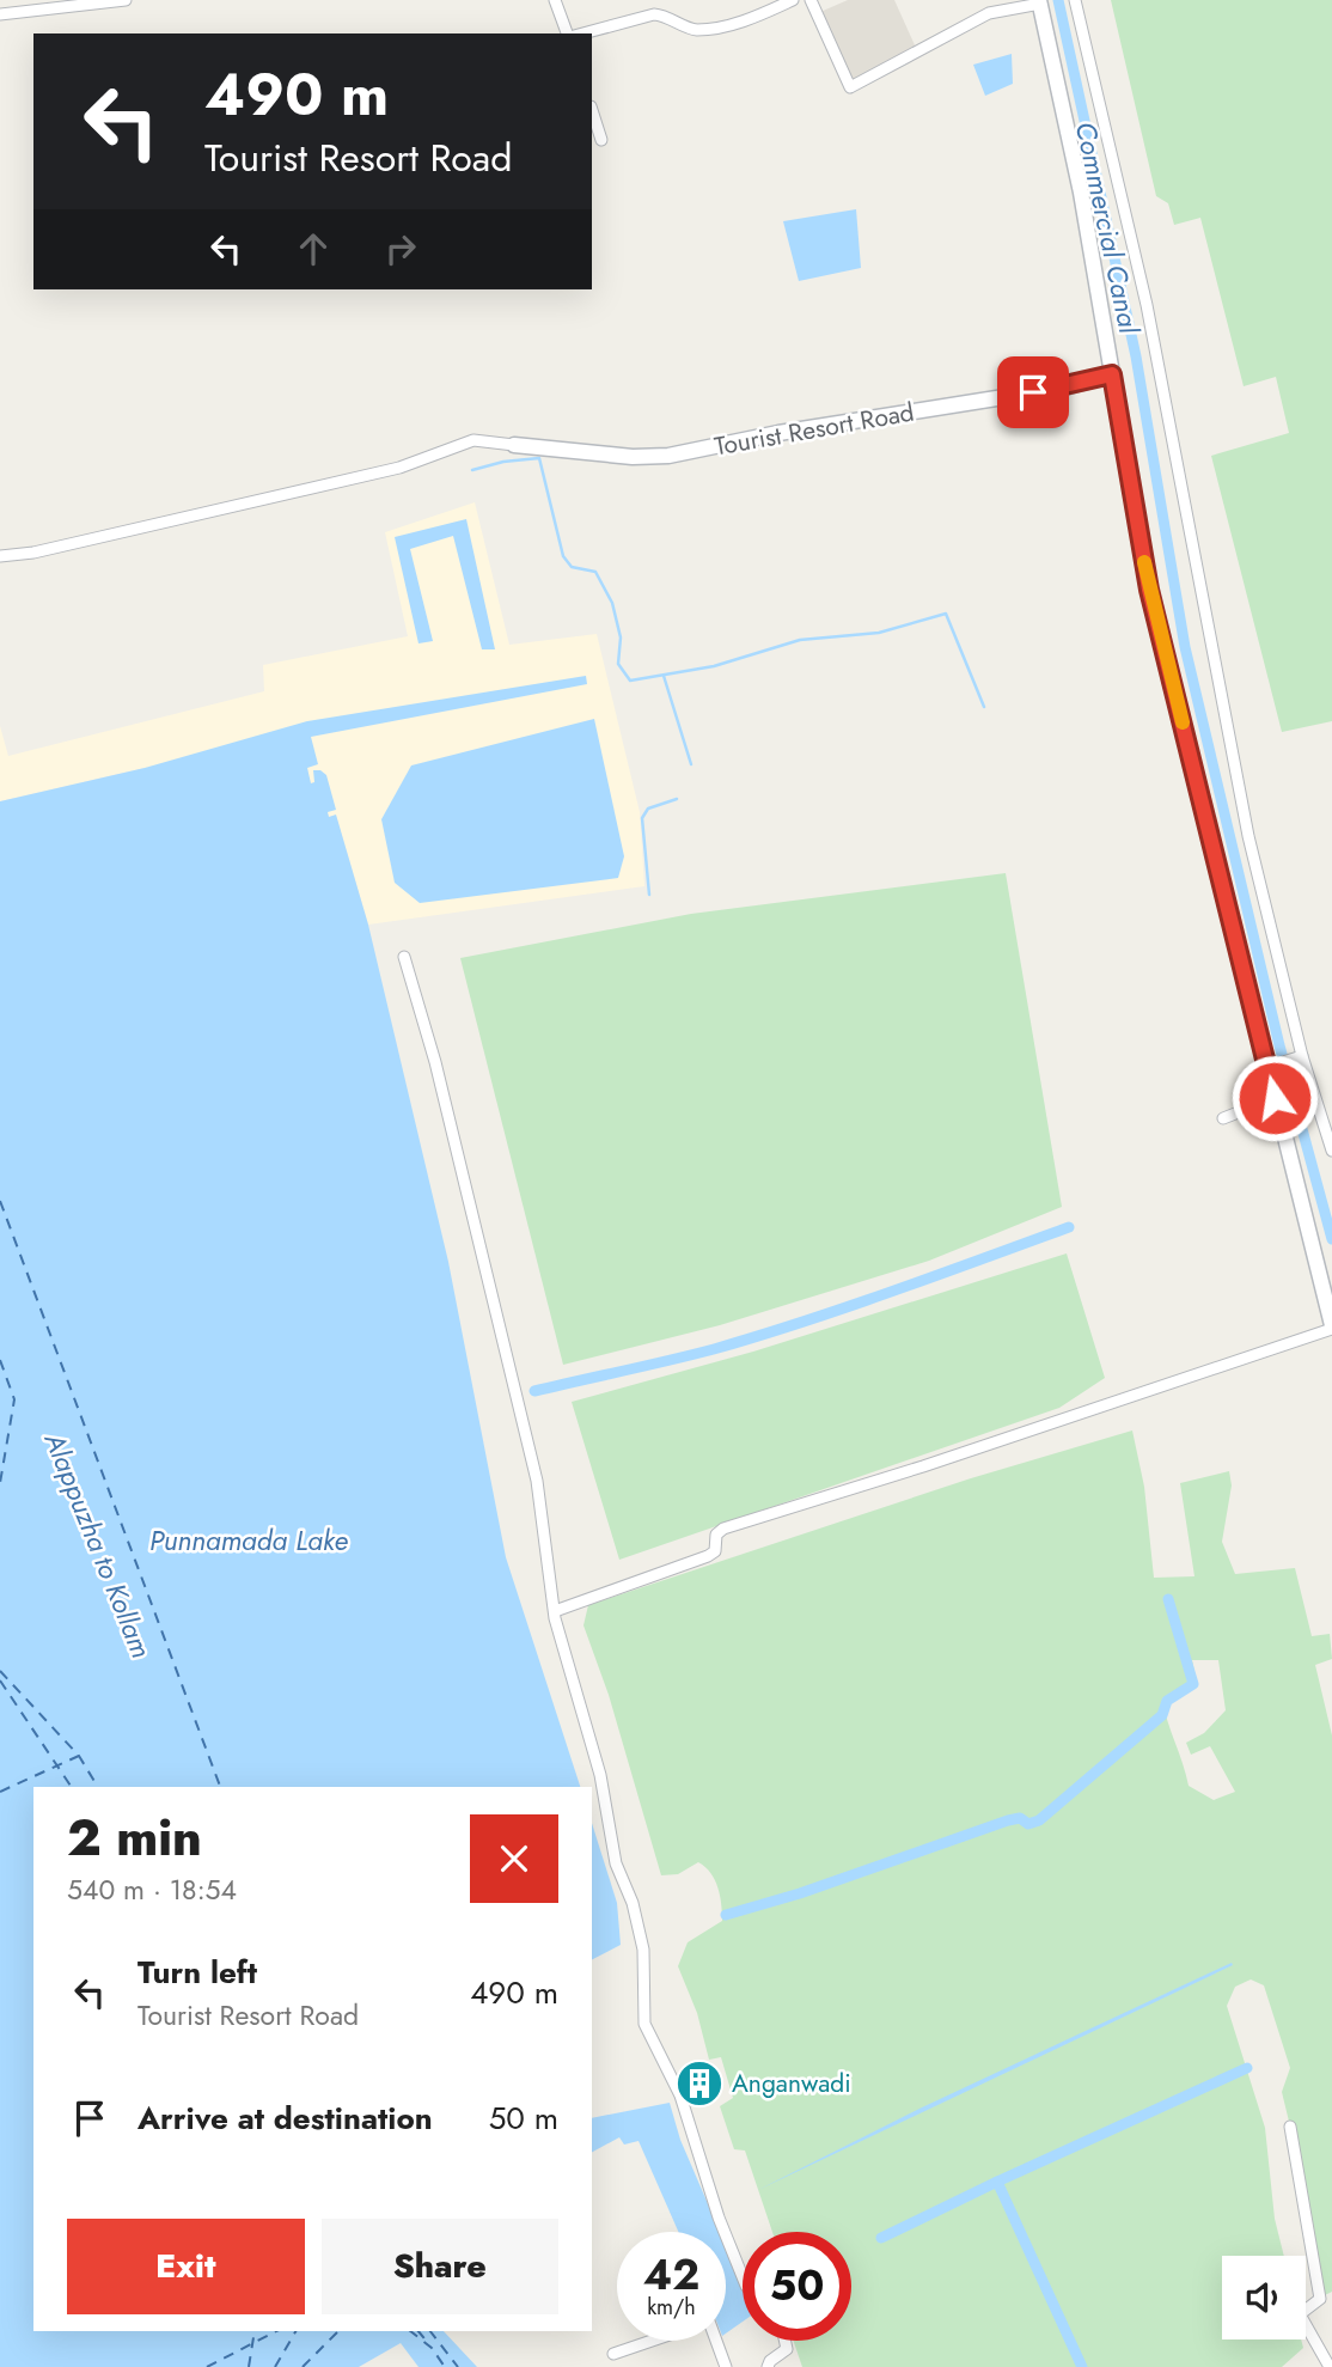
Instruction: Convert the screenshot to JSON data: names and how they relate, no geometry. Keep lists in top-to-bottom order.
{
  "streets": {
    "main road": ["Tourist Resort Road"]
  },
  "water": ["Commercial Canal", "Punnamada Lake", "Alappuzha to Kollam"],
  "places": {
    "building": ["Anganwadi"]
  },
  "page": {
    "turn": ["490 m", "Tourist Resort Road"],
    "heading": ["2 min", "540 m · 18:54"],
    "list": [
      {
        "name": "Turn left",
        "note": "Tourist Resort Road",
        "value": "490 m"
      },
      {
        "name": "Arrive at destination",
        "value": "50 m"
      }
    ],
    "buttons": ["Exit", "Share"],
    "speed": "42 km/h",
    "limit": "50"
  }
}
